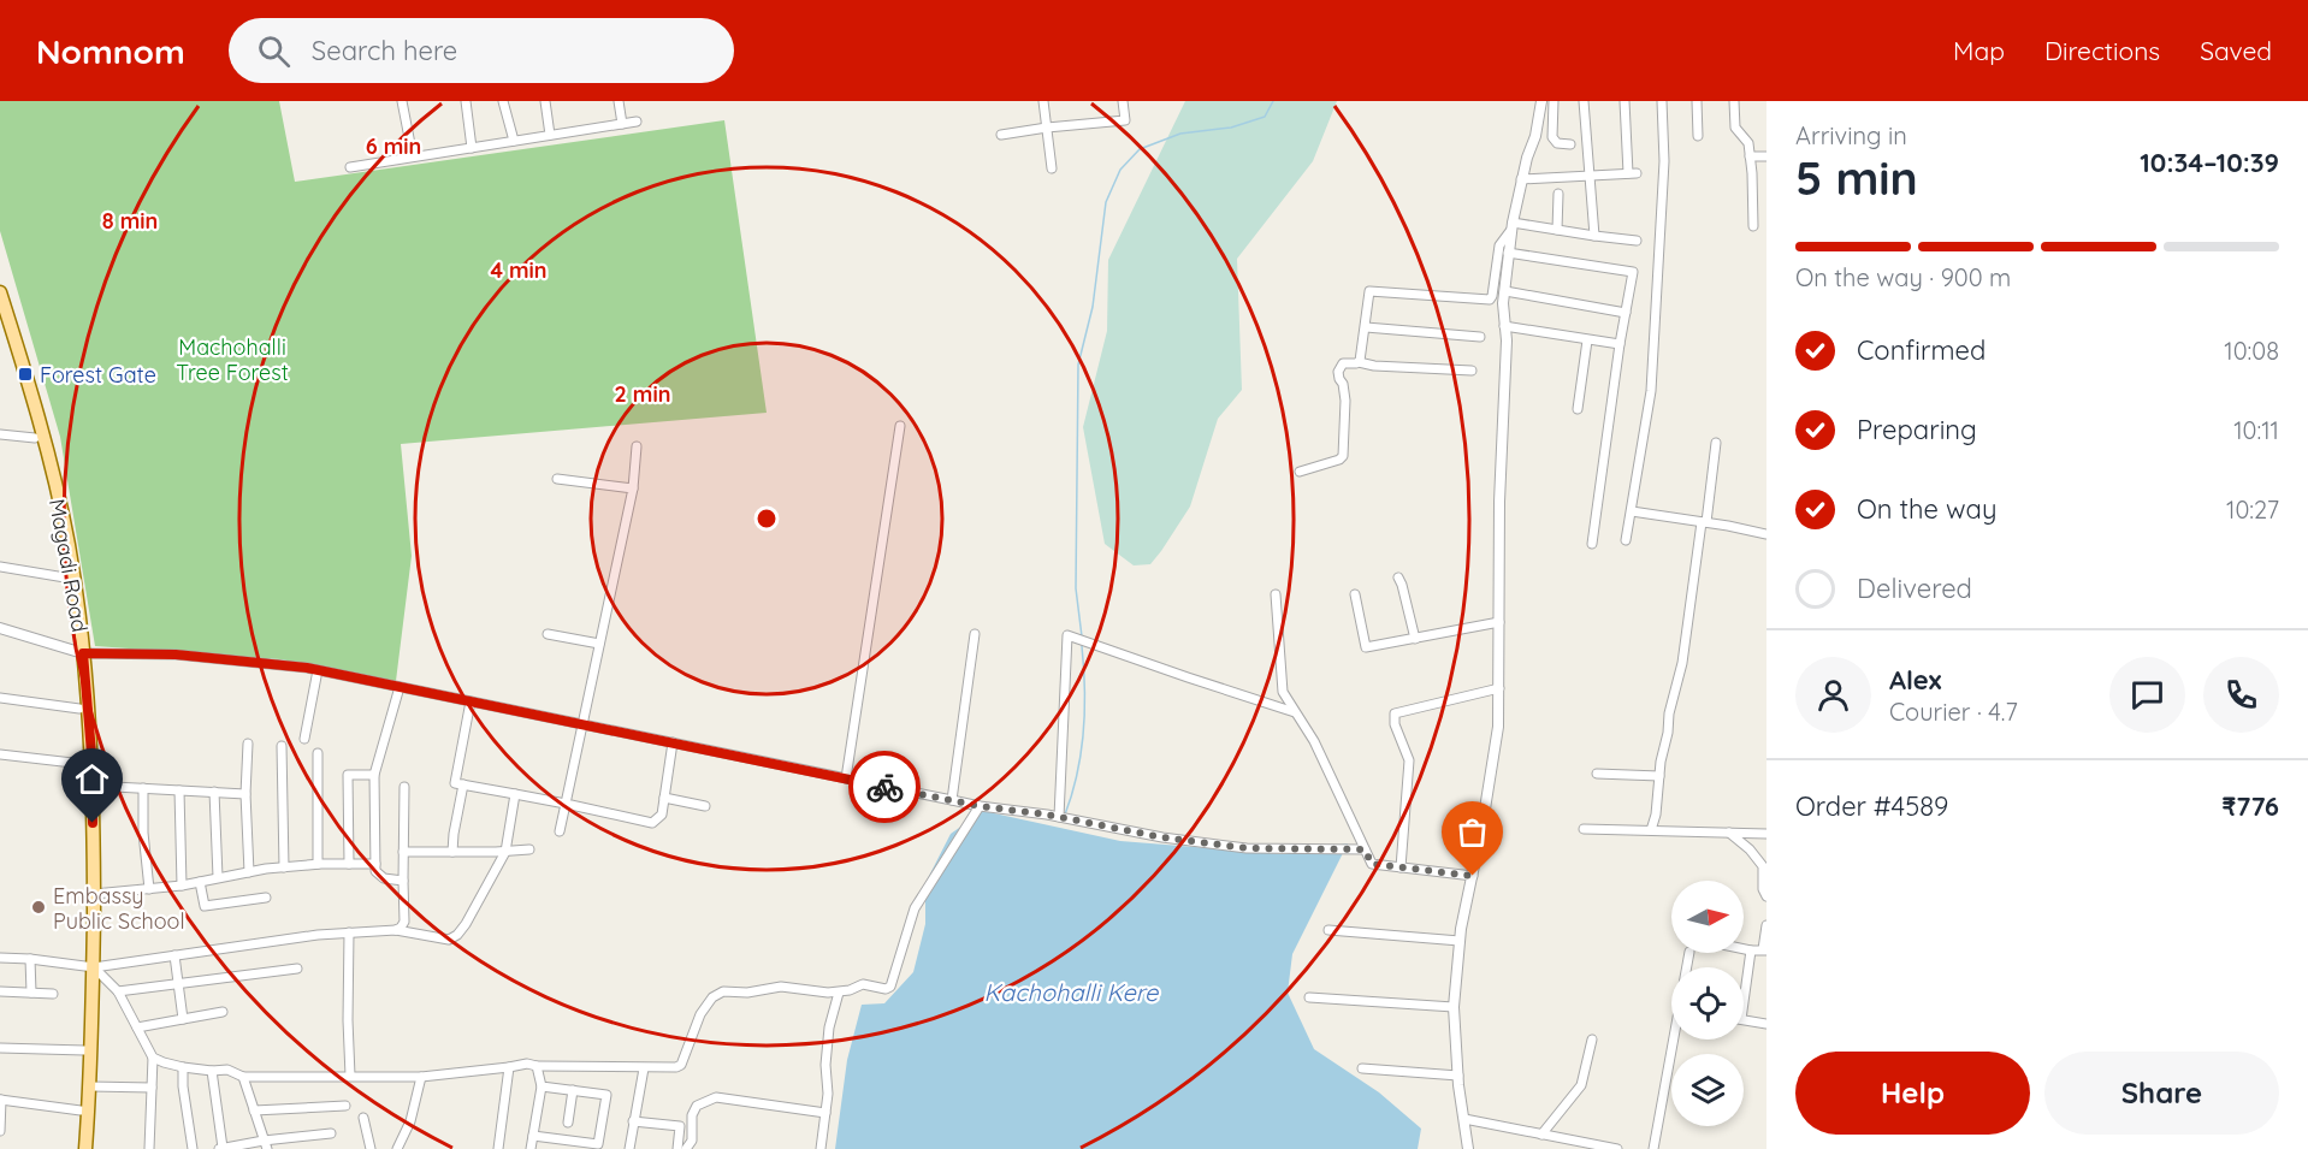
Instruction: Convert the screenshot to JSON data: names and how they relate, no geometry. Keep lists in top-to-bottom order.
{
  "streets": {
    "main road": ["Magadi Road"]
  },
  "water": ["Kachohalli Kere"],
  "parks": ["Machohalli Tree Forest"],
  "places": {
    "transit": ["Forest Gate"],
    "other": ["Embassy Public School"]
  },
  "north": "right",
  "page": {
    "header": "Nomnom",
    "search": "Search here",
    "nav": ["Map", "Directions", "Saved"],
    "heading": ["5 min", "Arriving in", "10:34–10:39"],
    "panel": [
      "Alex",
      "Courier · 4.7",
      "Order #4589",
      "₹776"
    ],
    "bar": "On the way · 900 m",
    "list": [
      ["Confirmed", "10:08"],
      ["Preparing", "10:11"],
      ["On the way", "10:27"],
      "Delivered"
    ],
    "buttons": ["Help", "Share"]
  },
  "rings": [
    "6 min",
    "8 min",
    "4 min",
    "2 min"
  ]
}
